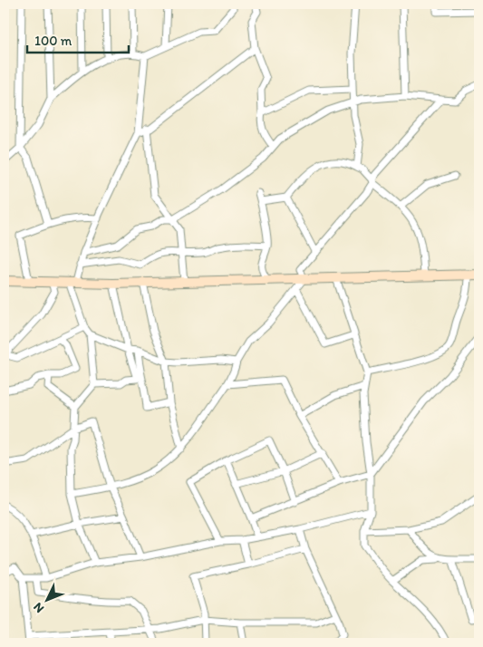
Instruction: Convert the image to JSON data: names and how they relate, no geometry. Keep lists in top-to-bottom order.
{
  "scale_bar": "100 m",
  "north": "bottom left"
}
